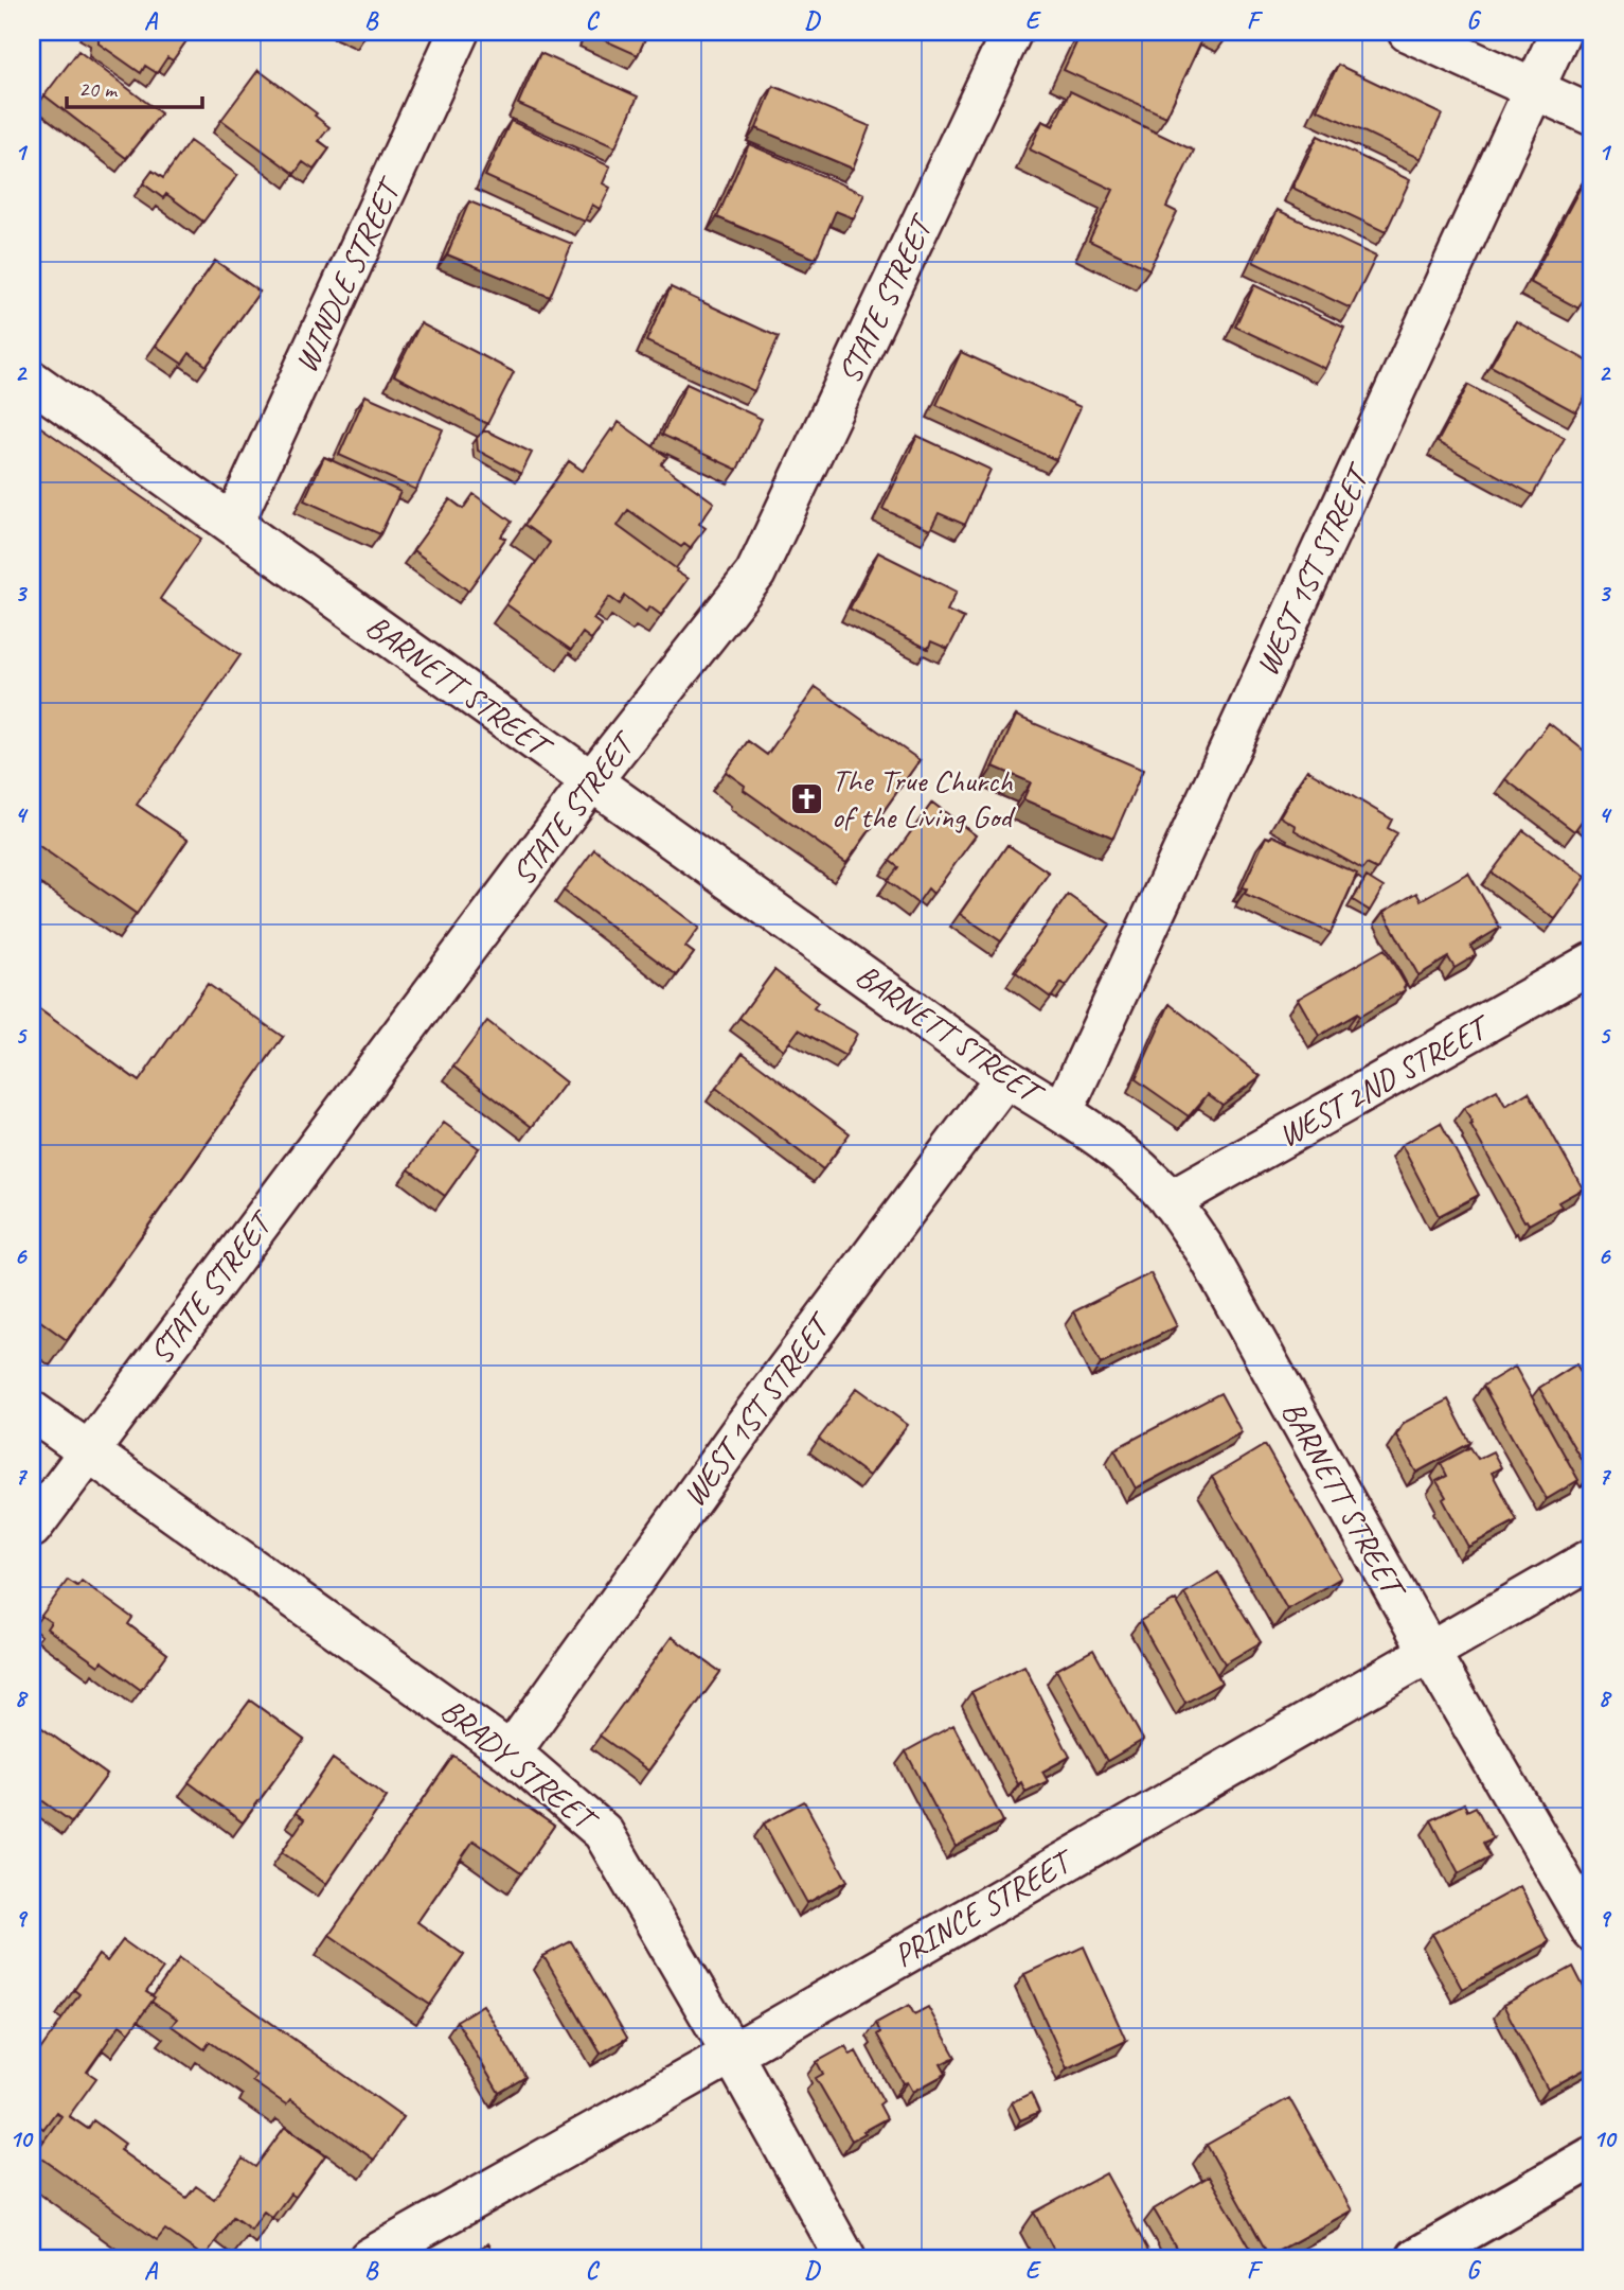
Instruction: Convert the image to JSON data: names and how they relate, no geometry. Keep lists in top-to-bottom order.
{
  "streets": {
    "street": [
      "WINDLE STREET",
      "STATE STREET",
      "WEST 1ST STREET",
      "BARNETT STREET",
      "WEST 2ND STREET",
      "BRADY STREET",
      "PRINCE STREET"
    ]
  },
  "crossings": [
    ["WINDLE STREET", "BARNETT STREET"],
    ["STATE STREET", "BARNETT STREET"],
    ["STATE STREET", "BRADY STREET"],
    ["WEST 1ST STREET", "BARNETT STREET"],
    ["WEST 1ST STREET", "BRADY STREET"],
    ["BARNETT STREET", "WEST 2ND STREET"],
    ["BARNETT STREET", "PRINCE STREET"],
    ["BRADY STREET", "PRINCE STREET"]
  ],
  "places": {
    "church": ["The True Church of the Living God"]
  },
  "scale_bar": "20 m",
  "grid": {
    "columns": [
      "A",
      "B",
      "C",
      "D",
      "E",
      "F",
      "G"
    ],
    "rows": [
      "1",
      "2",
      "3",
      "4",
      "5",
      "6",
      "7",
      "8",
      "9",
      "10"
    ]
  }
}
